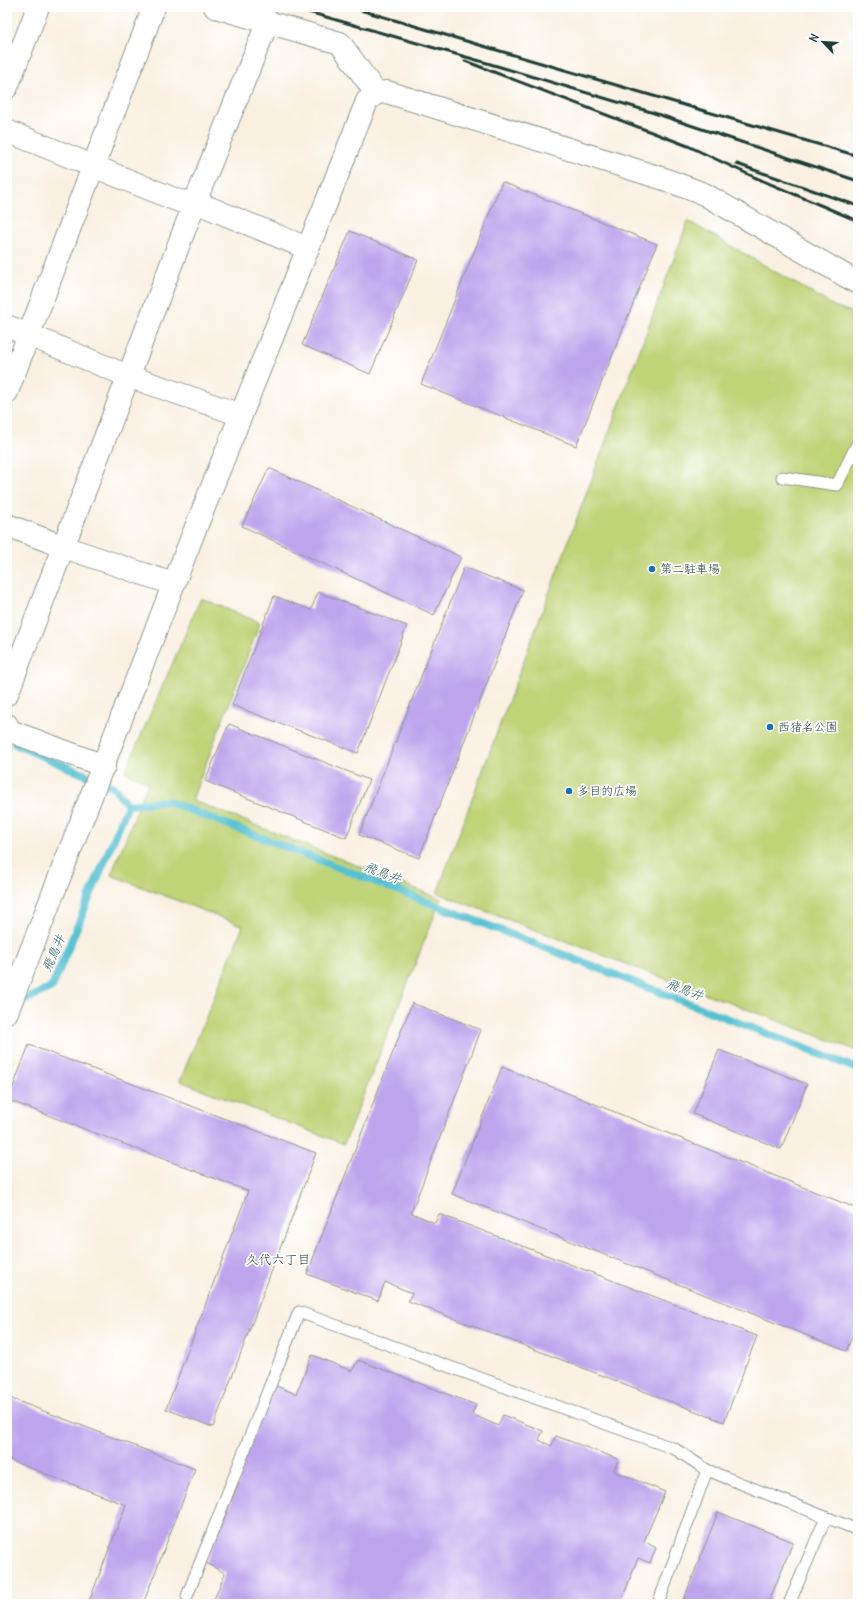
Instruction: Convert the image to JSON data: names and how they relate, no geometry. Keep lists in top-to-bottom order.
{
  "districts": ["久代六丁目"],
  "water": ["飛鳥井"],
  "places": ["第二駐車場", "西猪名公園", "多目的広場"],
  "north": "top left"
}
